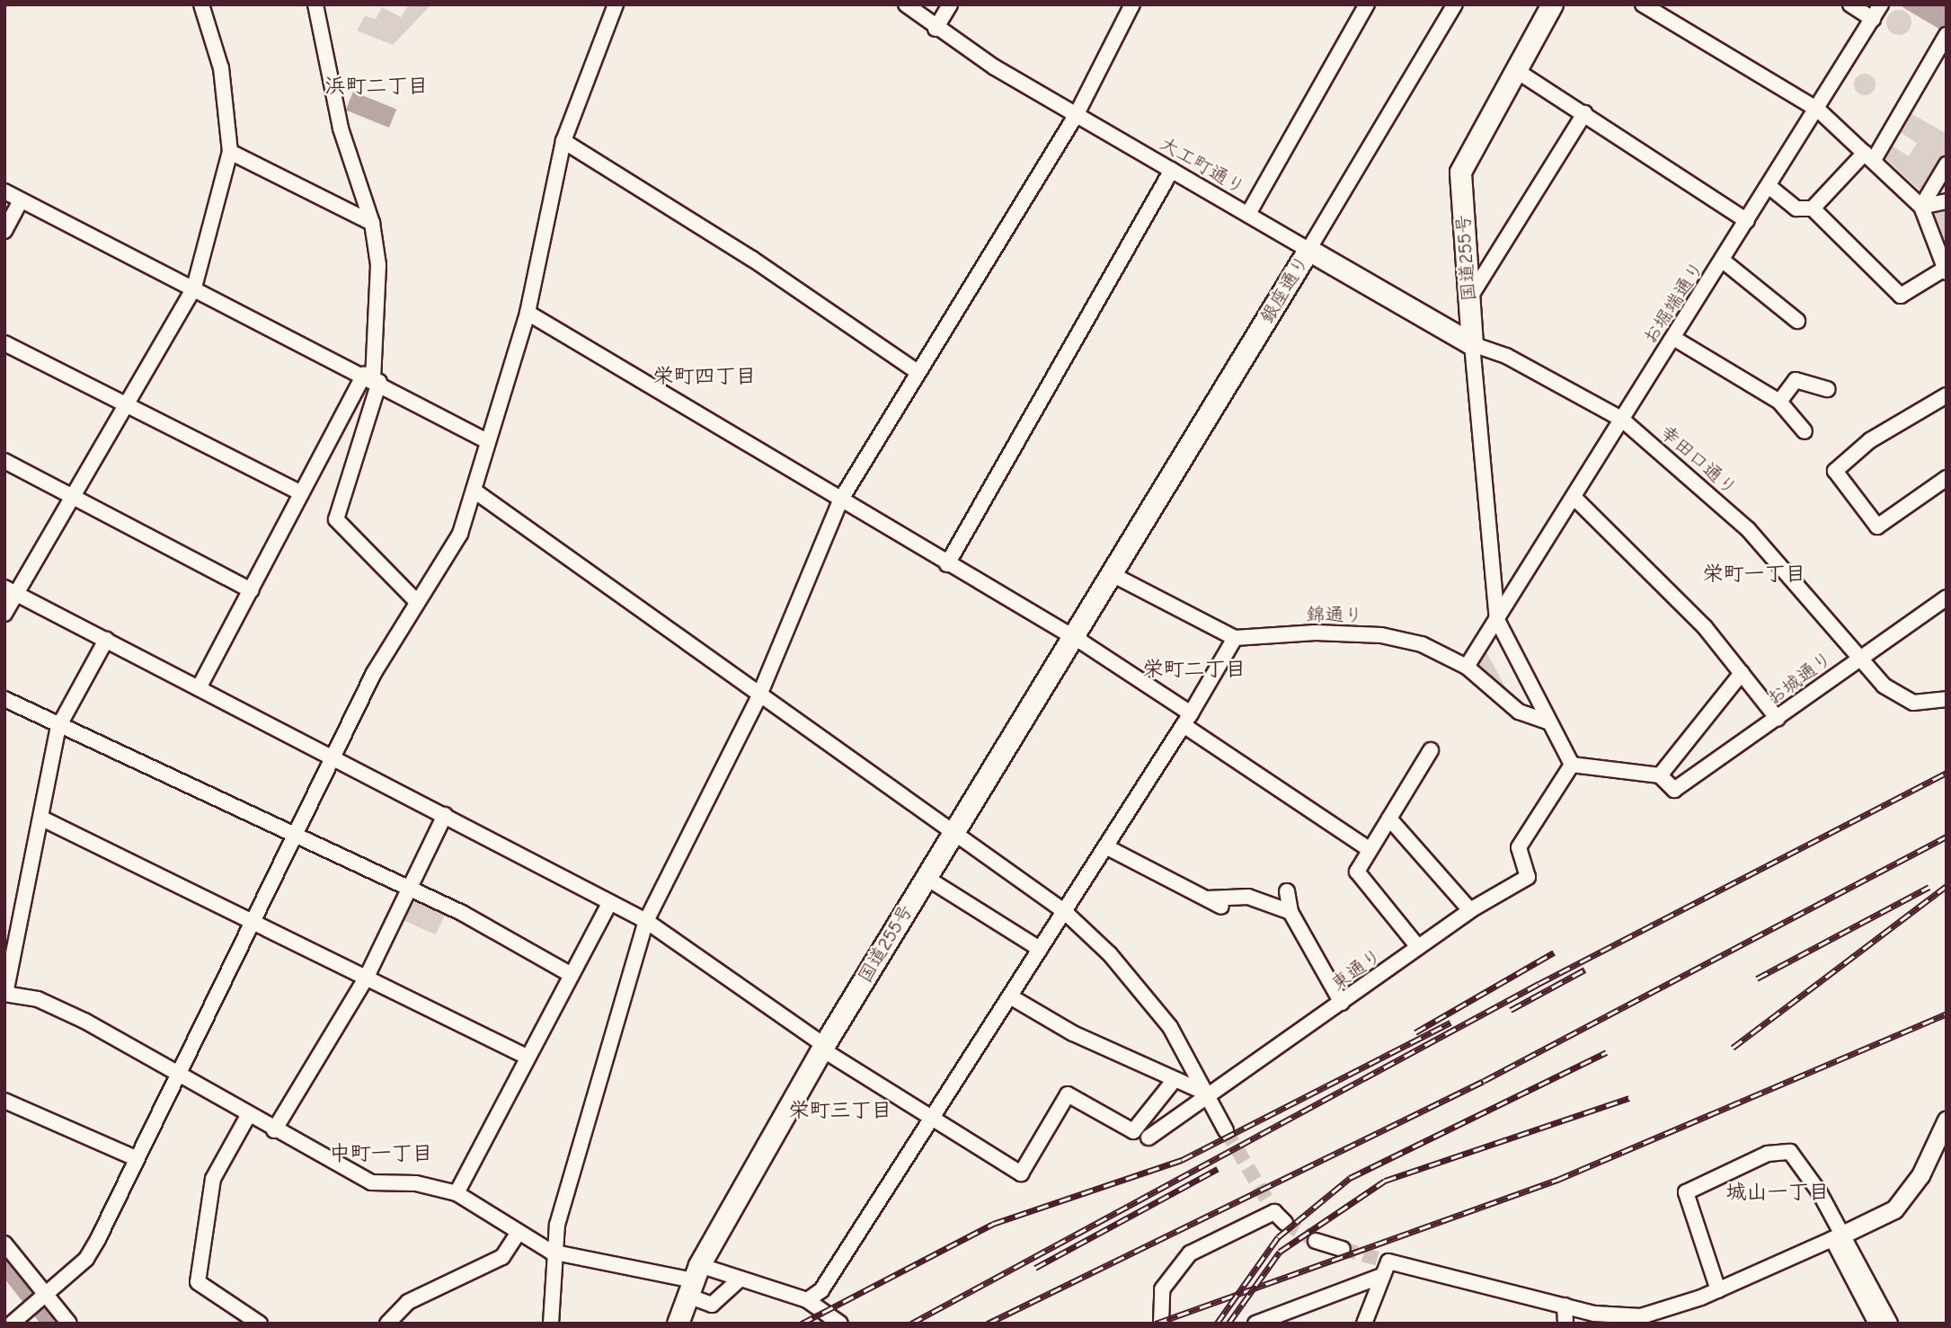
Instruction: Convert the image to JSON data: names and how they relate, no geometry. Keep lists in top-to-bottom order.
{
  "streets": {
    "highway": ["国道255号", "銀座通り"],
    "street": [
      "大工町通り",
      "お堀端通り",
      "幸田口通り",
      "錦通り",
      "お城通り",
      "東通り"
    ]
  },
  "crossings": [
    ["大工町通り", "銀座通り"],
    ["国道255号", "銀座通り"],
    ["国道255号", "幸田口通り"],
    ["国道255号", "錦通り"],
    ["銀座通り", "錦通り"],
    ["お堀端通り", "幸田口通り"],
    ["お堀端通り", "錦通り"],
    ["幸田口通り", "お城通り"]
  ],
  "districts": [
    "浜町二丁目",
    "栄町四丁目",
    "栄町一丁目",
    "栄町二丁目",
    "栄町三丁目",
    "中町一丁目",
    "城山一丁目"
  ]
}
